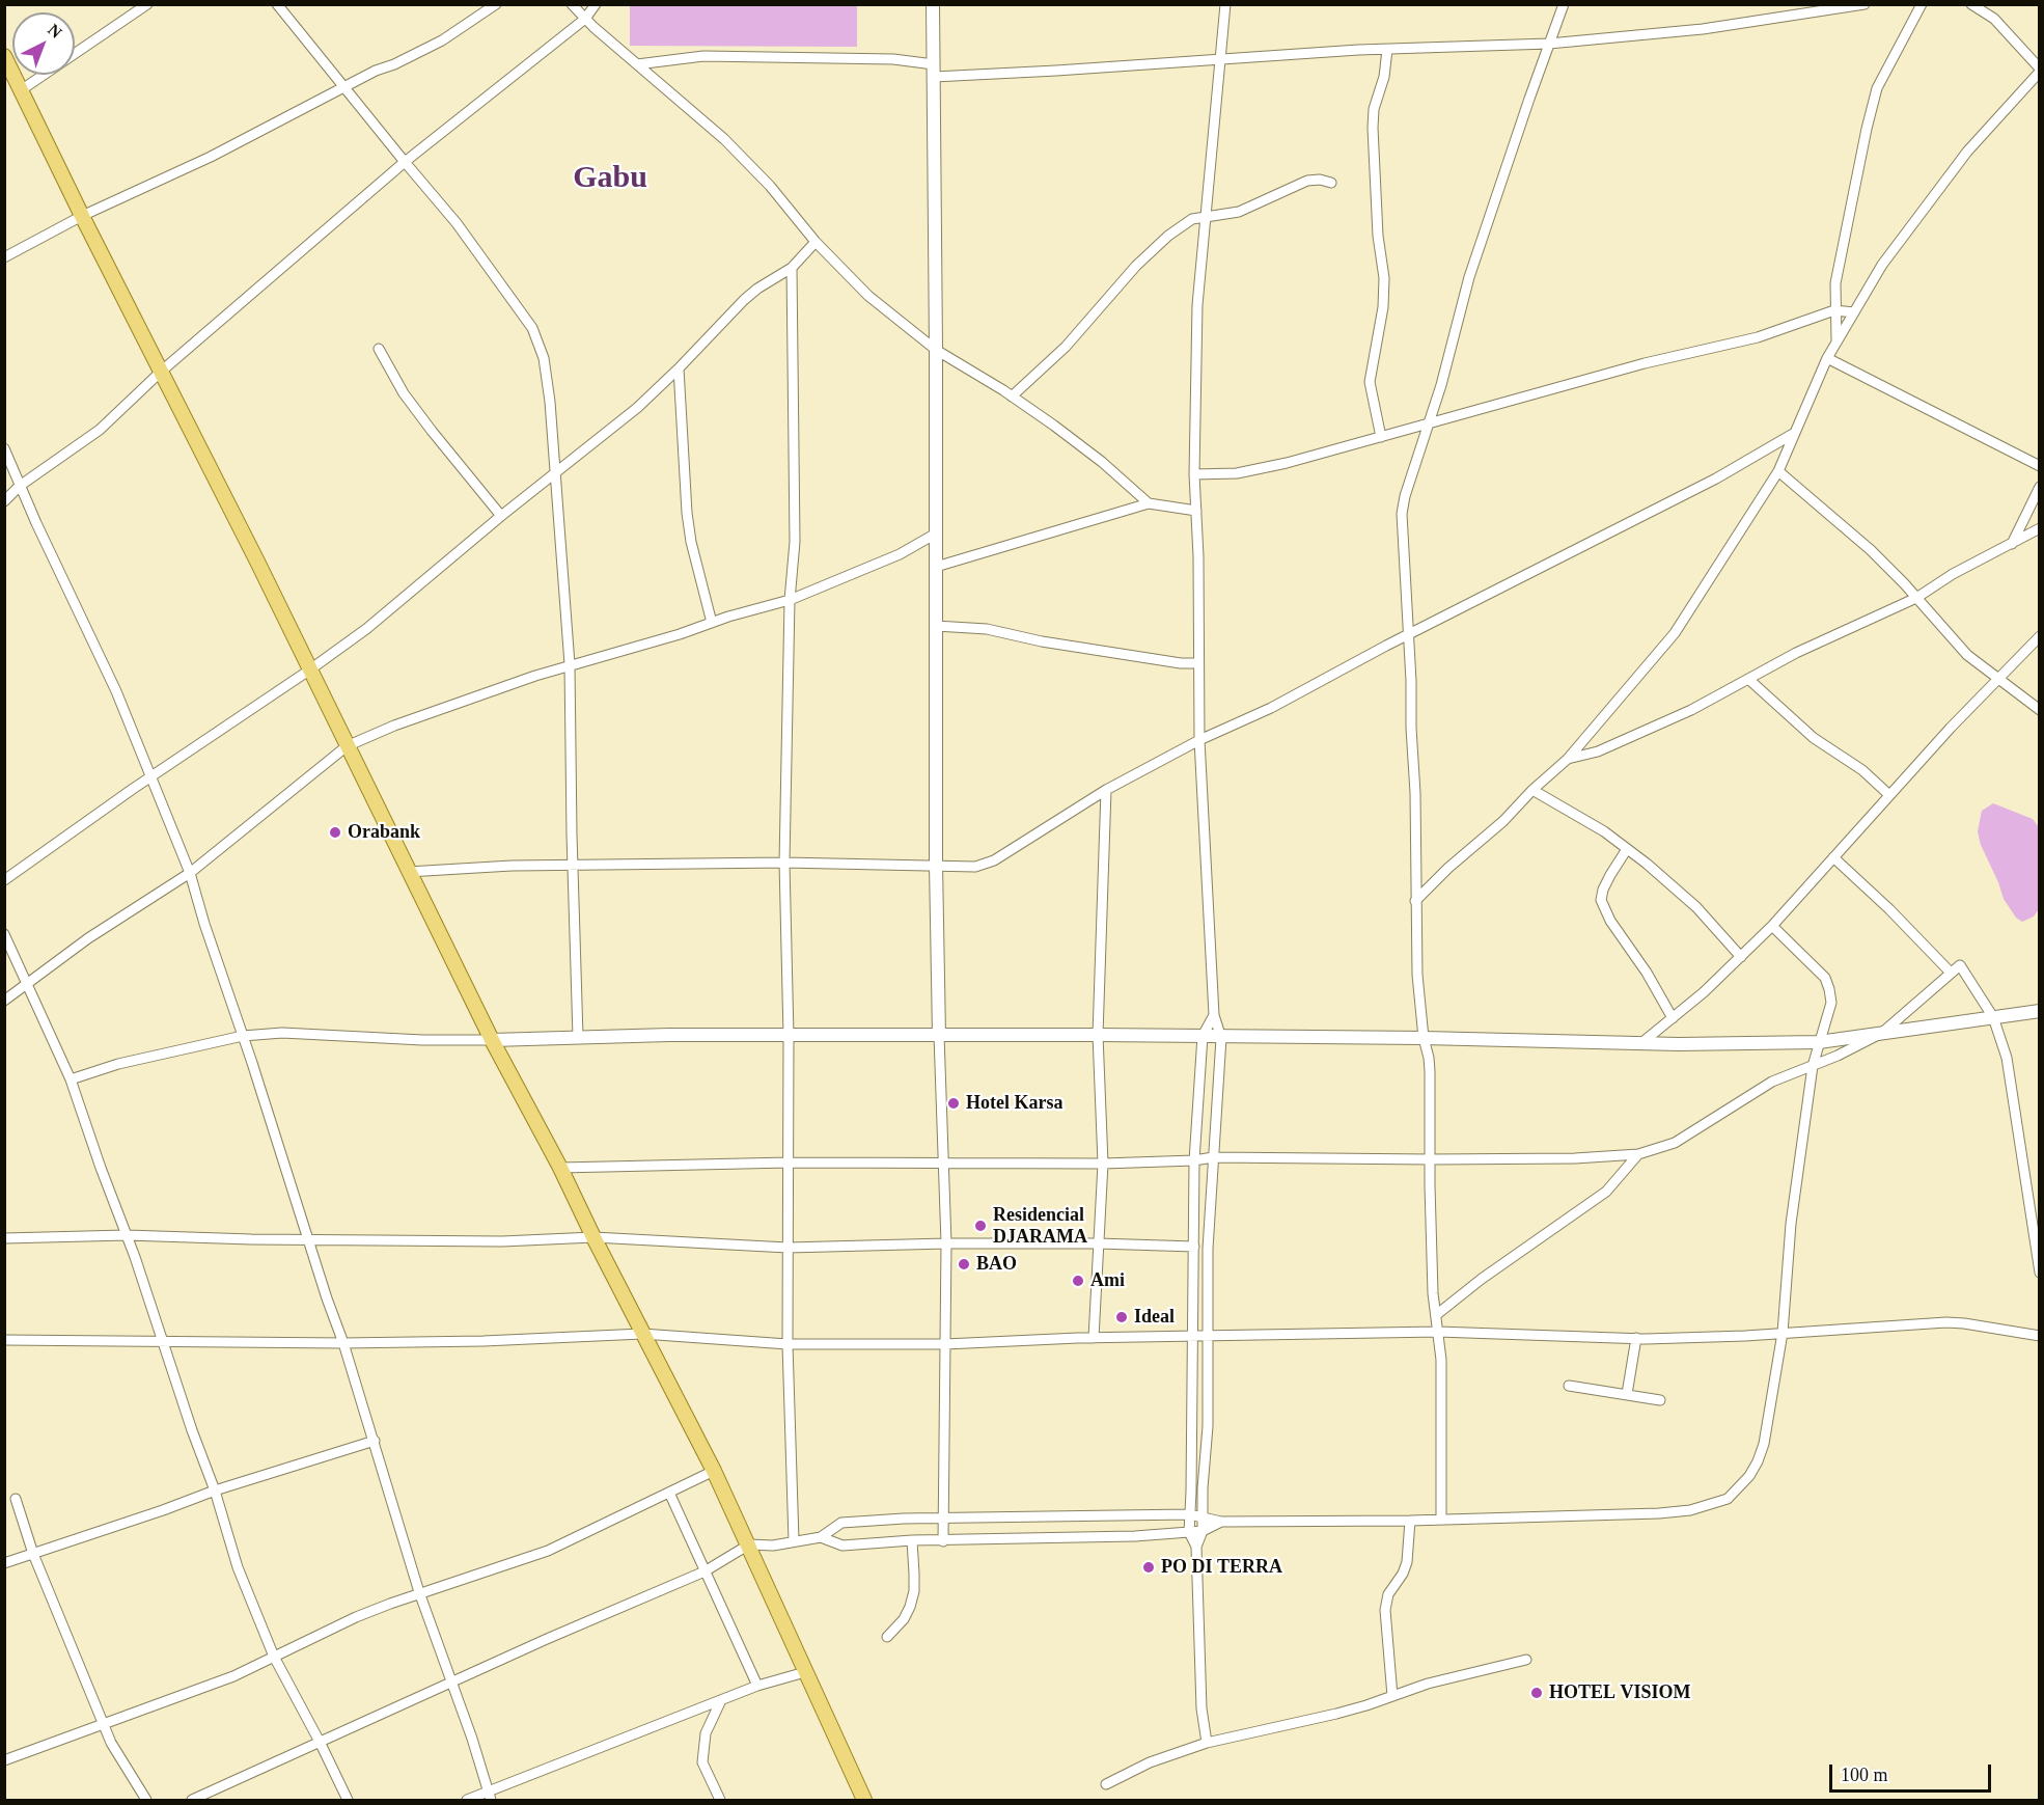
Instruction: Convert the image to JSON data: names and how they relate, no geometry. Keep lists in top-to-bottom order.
{
  "districts": ["Gabu"],
  "places": [
    "Orabank",
    "Hotel Karsa",
    "Residencial DJARAMA",
    "BAO",
    "Ami",
    "Ideal",
    "PO DI TERRA",
    "HOTEL VISIOM"
  ],
  "scale_bar": "100 m",
  "north": "top right"
}
